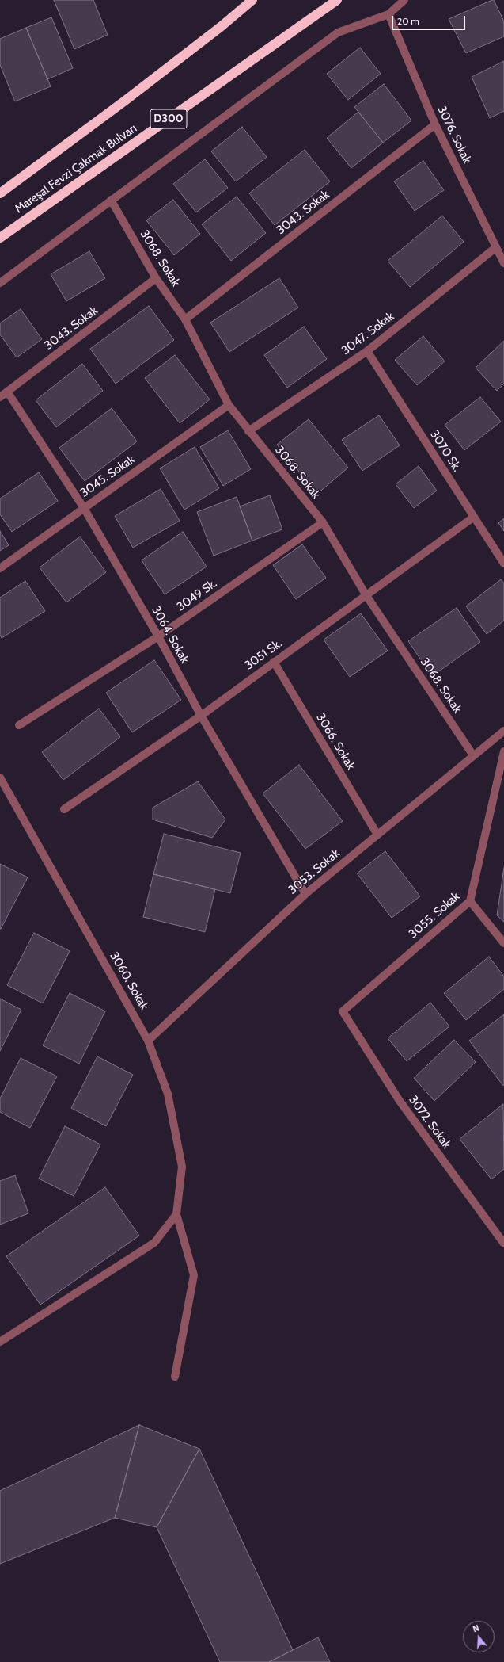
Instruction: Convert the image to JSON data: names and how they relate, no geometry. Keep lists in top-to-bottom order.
{
  "streets": {
    "highway": ["D300", "Mareşal Fevzi Çakmak Bulvarı"],
    "street": [
      "3076. Sokak",
      "3043. Sokak",
      "3068. Sokak",
      "3047. Sokak",
      "3070 Sk.",
      "3045. Sokak",
      "3049 Sk.",
      "3064. Sokak",
      "3051 Sk.",
      "3066. Sokak",
      "3053. Sokak",
      "3055. Sokak",
      "3060. Sokak",
      "3072. Sokak"
    ]
  },
  "crossings": [
    ["3076. Sokak", "3043. Sokak"],
    ["3076. Sokak", "3047. Sokak"],
    ["3043. Sokak", "3068. Sokak"],
    ["3043. Sokak", "3064. Sokak"],
    ["3068. Sokak", "3047. Sokak"],
    ["3068. Sokak", "3045. Sokak"],
    ["3068. Sokak", "3049 Sk."],
    ["3068. Sokak", "3051 Sk."],
    ["3068. Sokak", "3053. Sokak"],
    ["3047. Sokak", "3070 Sk."],
    ["3070 Sk.", "3051 Sk."],
    ["3045. Sokak", "3064. Sokak"],
    ["3049 Sk.", "3064. Sokak"],
    ["3064. Sokak", "3051 Sk."],
    ["3064. Sokak", "3053. Sokak"],
    ["3051 Sk.", "3066. Sokak"],
    ["3066. Sokak", "3053. Sokak"],
    ["3053. Sokak", "3060. Sokak"],
    ["3055. Sokak", "3072. Sokak"]
  ],
  "scale_bar": "20 m",
  "north": "top"
}
